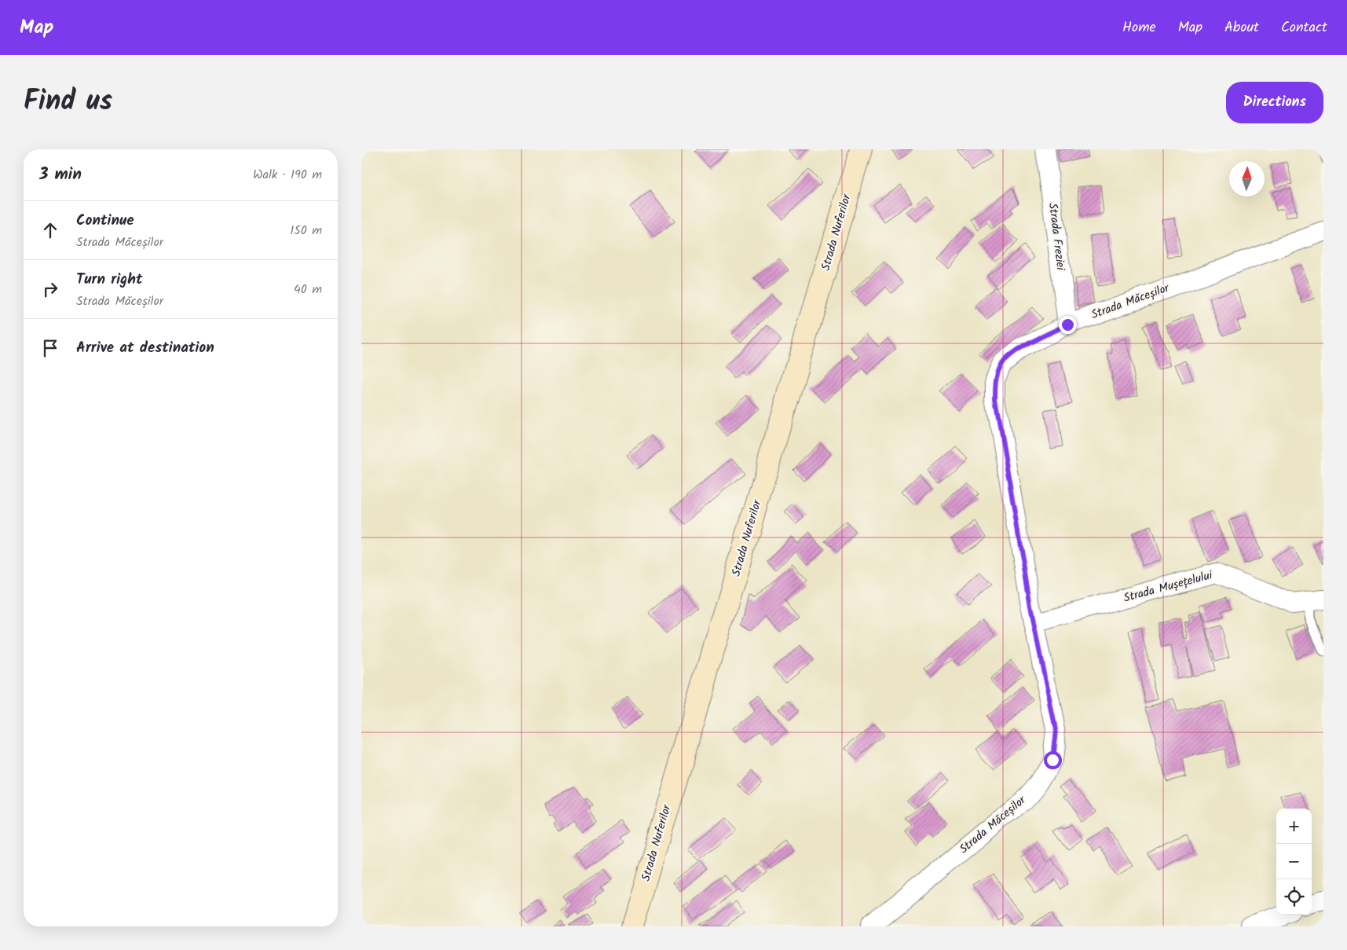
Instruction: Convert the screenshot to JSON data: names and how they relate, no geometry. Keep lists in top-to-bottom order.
{
  "streets": {
    "main road": ["Strada Nuferilor"],
    "street": ["Strada Freziei", "Strada Măceșilor", "Strada Mușețelului"]
  },
  "crossings": [
    ["Strada Freziei", "Strada Măceșilor"],
    ["Strada Măceșilor", "Strada Mușețelului"]
  ],
  "north": "top",
  "page": {
    "header": "Map",
    "nav": [
      "Home",
      "Map",
      "About",
      "Contact"
    ],
    "title": "Find us",
    "buttons": "Directions",
    "heading": ["3 min", "Walk · 190 m"],
    "list": [
      ["Continue", "Strada Măceșilor", "150 m"],
      ["Turn right", "Strada Măceșilor", "40 m"],
      "Arrive at destination"
    ],
    "map_buttons": ["+", "−"]
  }
}
